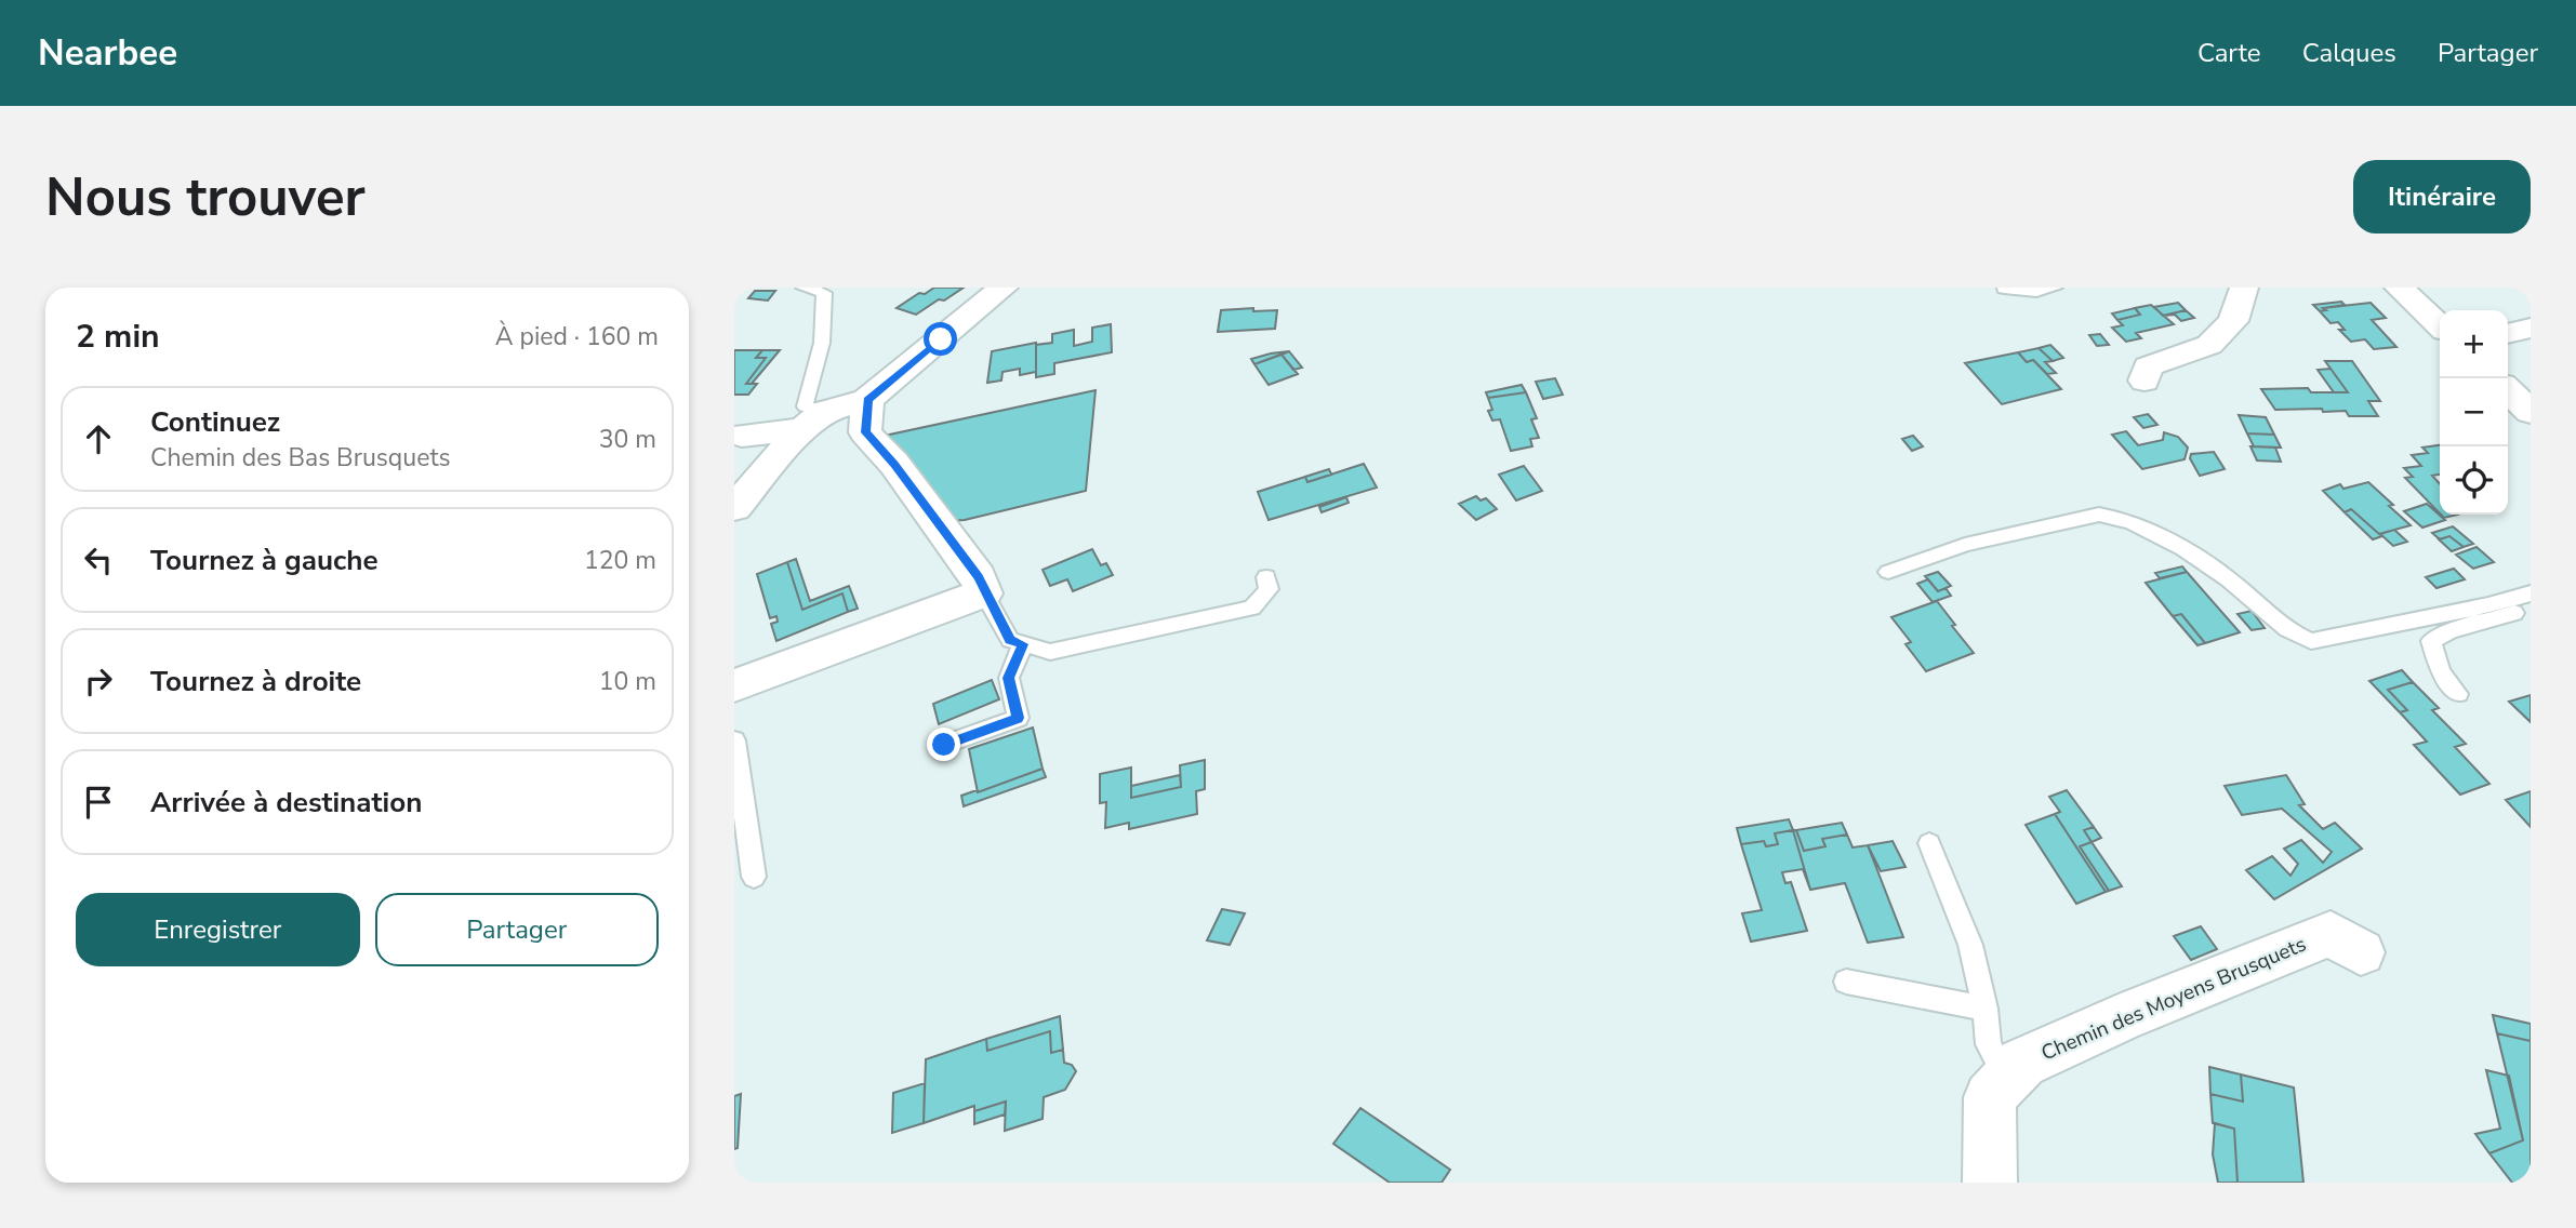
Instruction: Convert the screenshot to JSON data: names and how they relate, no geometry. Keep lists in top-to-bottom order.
{
  "streets": {
    "street": ["Chemin des Moyens Brusquets"]
  },
  "page": {
    "header": "Nearbee",
    "nav": ["Carte", "Calques", "Partager"],
    "buttons": [
      "Itinéraire",
      ["Enregistrer", "Partager"]
    ],
    "title": "Nous trouver",
    "heading": ["2 min", "À pied · 160 m"],
    "map_buttons": ["+", "−"],
    "list": [
      ["Continuez", "Chemin des Bas Brusquets", "30 m"],
      ["Tournez à gauche", "120 m"],
      ["Tournez à droite", "10 m"],
      "Arrivée à destination"
    ]
  }
}
